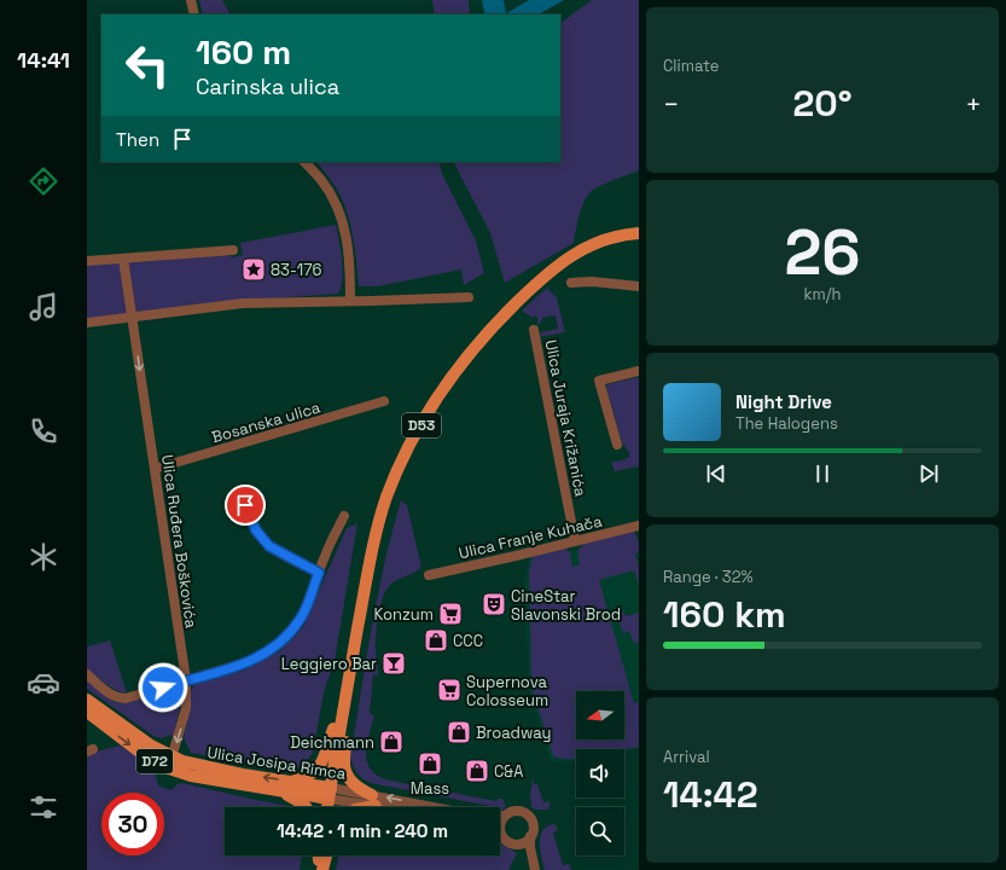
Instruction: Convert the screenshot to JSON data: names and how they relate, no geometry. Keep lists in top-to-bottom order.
{
  "streets": {
    "main road": ["D53", "D72", "Ulica Josipa Rimca"],
    "street": [
      "Ulica Juraja Križanića",
      "Bosanska ulica",
      "Ulica Franje Kuhača",
      "Ulica Ruđera Boškovića"
    ]
  },
  "crossings": [
    ["Ulica Juraja Križanića", "Ulica Franje Kuhača"],
    ["Bosanska ulica", "Ulica Ruđera Boškovića"],
    ["D53", "Ulica Josipa Rimca"],
    ["Ulica Ruđera Boškovića", "Ulica Josipa Rimca"]
  ],
  "one_way": ["Ulica Ruđera Boškovića"],
  "places": {
    "place": ["83-176"],
    "theatre": ["CineStar Slavonski Brod"],
    "supermarket": ["Konzum", "Supernova Colosseum"],
    "shop": [
      "CCC",
      "Broadway",
      "Deichmann",
      "Mass",
      "C&A"
    ],
    "bar": ["Leggiero Bar"]
  },
  "north": "left",
  "page": {
    "tabs": "14:41",
    "tile": [
      "Climate",
      ["26", "km/h"],
      ["Range · 32%", "160 km"],
      ["Arrival", "14:42"]
    ],
    "turn": ["160 m", "Carinska ulica"],
    "heat": ["−", "20°", "+"],
    "then": "Then",
    "song": ["Night Drive", "The Halogens"],
    "limit": "30",
    "trip": "14:42 · 1 min · 240 m"
  }
}
